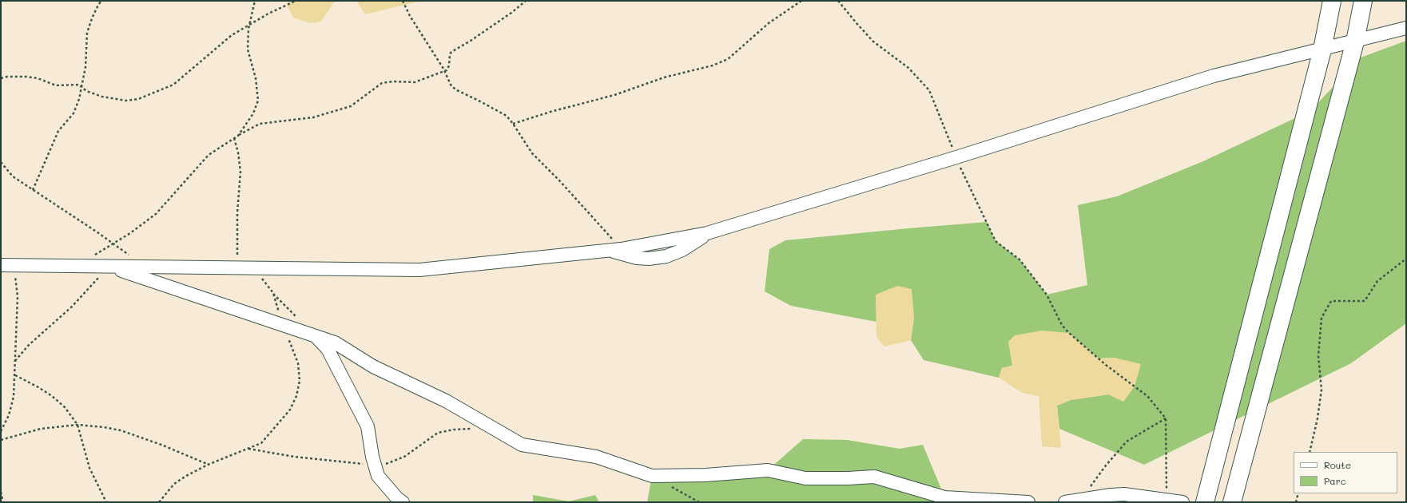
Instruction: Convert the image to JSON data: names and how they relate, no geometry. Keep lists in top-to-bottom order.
{
  "legend": ["Route", "Parc"]
}
